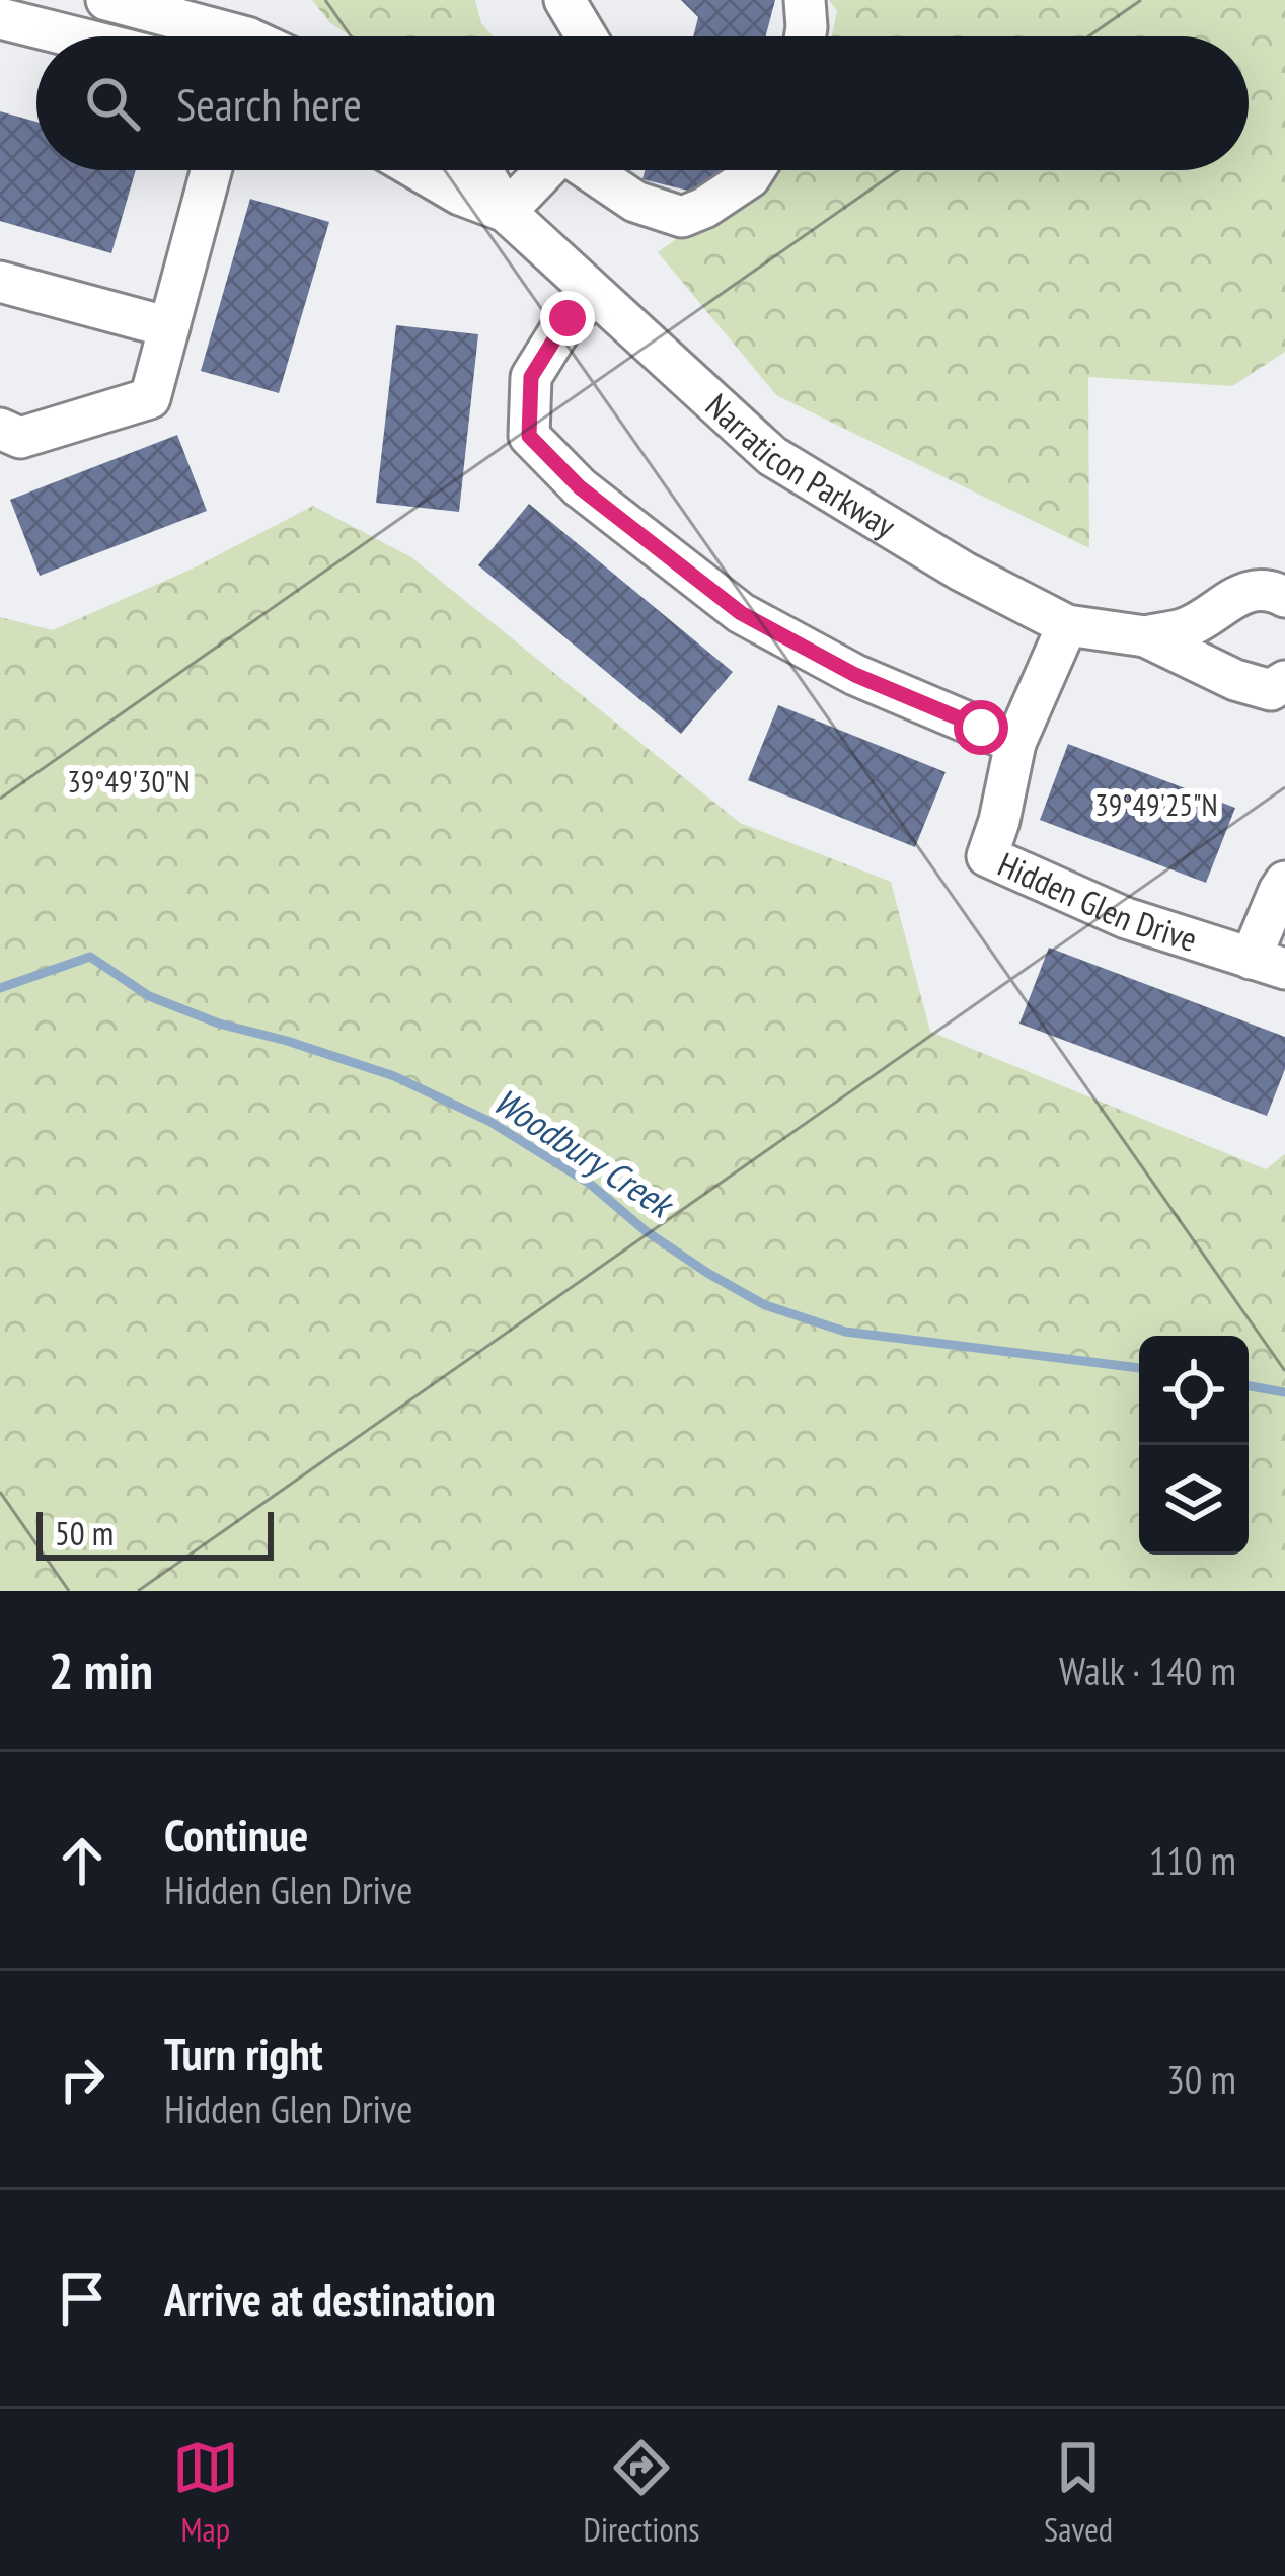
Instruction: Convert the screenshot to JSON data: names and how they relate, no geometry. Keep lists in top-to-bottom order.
{
  "streets": {
    "street": ["Narraticon Parkway", "Hidden Glen Drive"]
  },
  "crossings": [
    ["Narraticon Parkway", "Hidden Glen Drive"]
  ],
  "water": ["Woodbury Creek"],
  "scale_bar": "50 m",
  "page": {
    "search": "Search here",
    "scale": "50 m",
    "heading": ["2 min", "Walk · 140 m"],
    "list": [
      ["Continue", "Hidden Glen Drive", "110 m"],
      ["Turn right", "Hidden Glen Drive", "30 m"],
      "Arrive at destination"
    ],
    "nav": ["Map", "Directions", "Saved"]
  },
  "coordinates": ["39°49'30\"N", "39°49'25\"N"]
}
